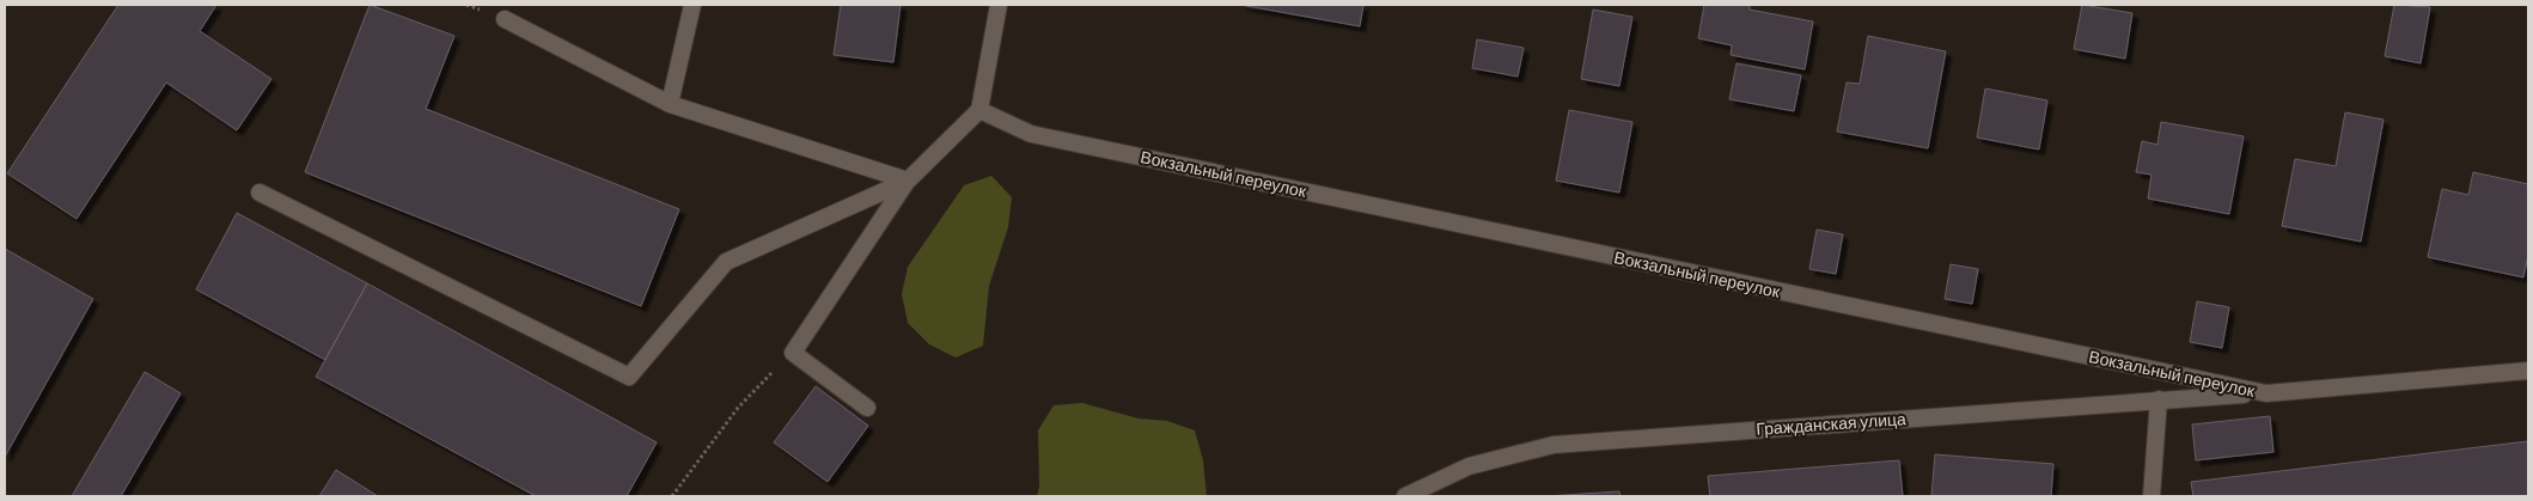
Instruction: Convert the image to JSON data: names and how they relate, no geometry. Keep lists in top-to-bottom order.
{
  "streets": {
    "street": ["Вокзальный переулок", "Гражданская улица"]
  },
  "crossings": [
    ["Вокзальный переулок", "Гражданская улица"]
  ]
}
